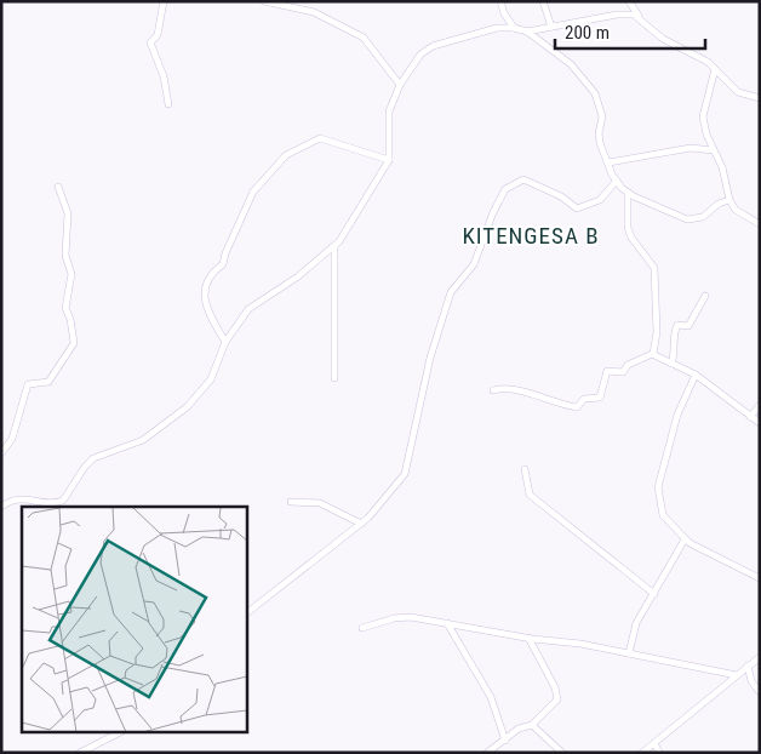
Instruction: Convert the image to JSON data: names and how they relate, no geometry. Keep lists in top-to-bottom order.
{
  "districts": ["KITENGESA B"],
  "scale_bar": "200 m"
}
